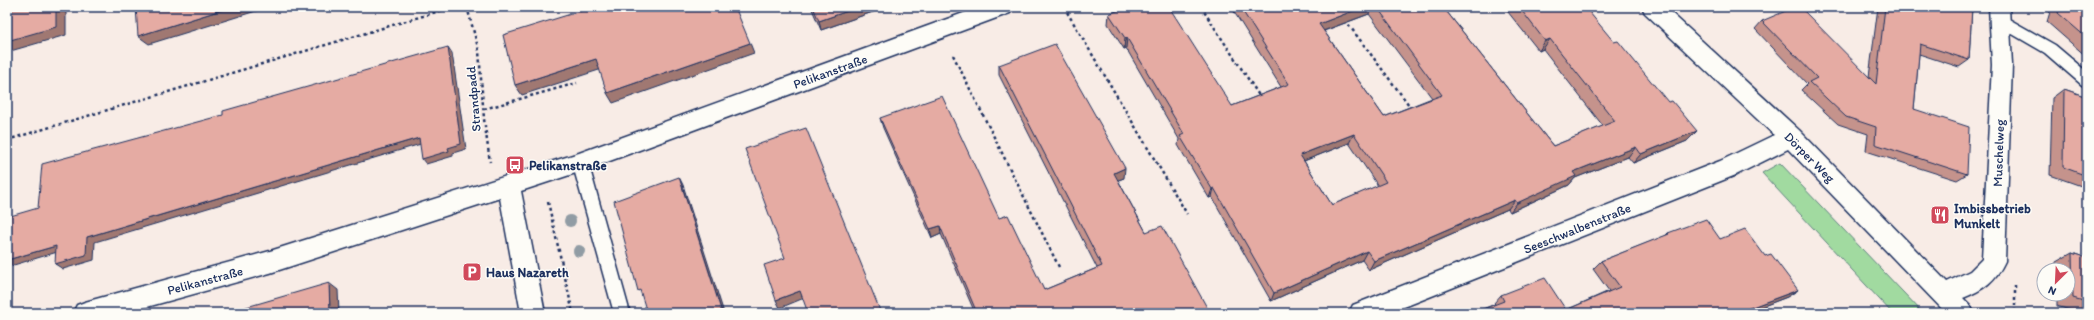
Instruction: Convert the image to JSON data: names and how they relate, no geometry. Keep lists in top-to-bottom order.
{
  "streets": {
    "street": [
      "Pelikanstraße",
      "Muschelweg",
      "Dörper Weg",
      "Seeschwalbenstraße"
    ],
    "path": ["Strandpadd"]
  },
  "crossings": [
    ["Pelikanstraße", "Strandpadd"],
    ["Muschelweg", "Dörper Weg"],
    ["Dörper Weg", "Seeschwalbenstraße"]
  ],
  "places": {
    "bus stop": ["Pelikanstraße"],
    "restaurant": ["Imbissbetrieb Munkelt"],
    "parking": ["Haus Nazareth"]
  },
  "north": "bottom left"
}
